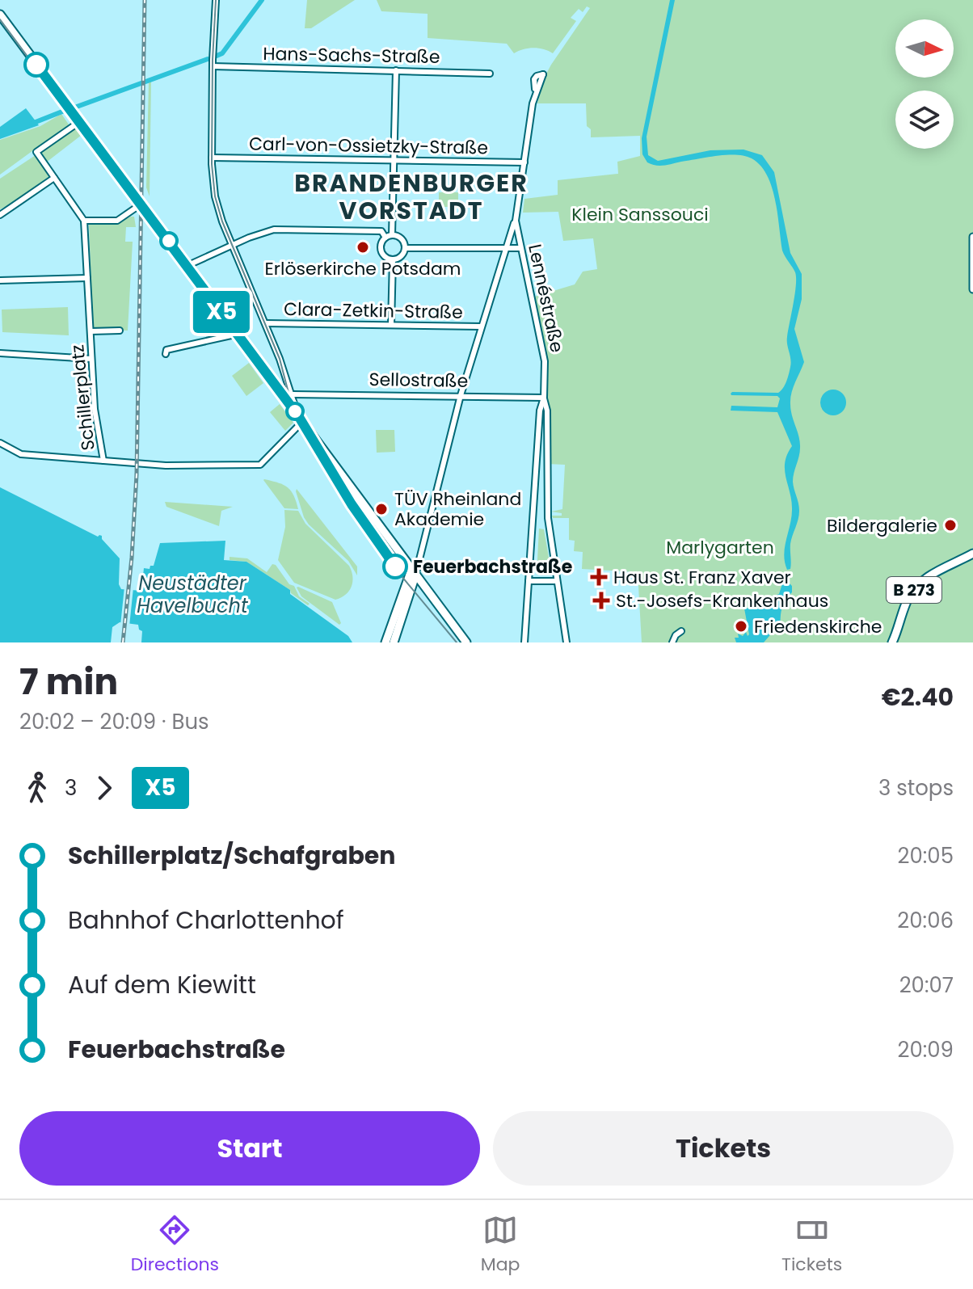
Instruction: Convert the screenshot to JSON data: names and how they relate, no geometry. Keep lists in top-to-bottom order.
{
  "streets": {
    "main road": ["B 273"],
    "street": [
      "Hans-Sachs-Straße",
      "Carl-von-Ossietzky-Straße",
      "Lennéstraße",
      "Clara-Zetkin-Straße",
      "Sellostraße",
      "Schillerplatz"
    ]
  },
  "crossings": [
    ["Carl-von-Ossietzky-Straße", "Lennéstraße"],
    ["Lennéstraße", "Sellostraße"]
  ],
  "districts": ["BRANDENBURGER VORSTADT"],
  "water": ["Neustädter Havelbucht"],
  "parks": ["Klein Sanssouci", "Marlygarten"],
  "places": {
    "other": [
      "Erlöserkirche Potsdam",
      "TÜV Rheinland Akademie",
      "Bildergalerie",
      "Feuerbachstraße",
      "Friedenskirche"
    ],
    "health": ["Haus St. Franz Xaver", "St.-Josefs-Krankenhaus"]
  },
  "lines": ["bus line X5"],
  "north": "right",
  "page": {
    "on_map": "X5",
    "heading": ["7 min", "20:02 – 20:09 · Bus", "€2.40"],
    "legs": ["3", "X5", "3 stops"],
    "list": [
      {
        "name": "Schillerplatz/Schafgraben",
        "value": "20:05"
      },
      {
        "name": "Bahnhof Charlottenhof",
        "value": "20:06"
      },
      {
        "name": "Auf dem Kiewitt",
        "value": "20:07"
      },
      {
        "name": "Feuerbachstraße",
        "value": "20:09"
      }
    ],
    "buttons": ["Start", "Tickets"],
    "tabs": ["Directions", "Map", "Tickets"]
  }
}
